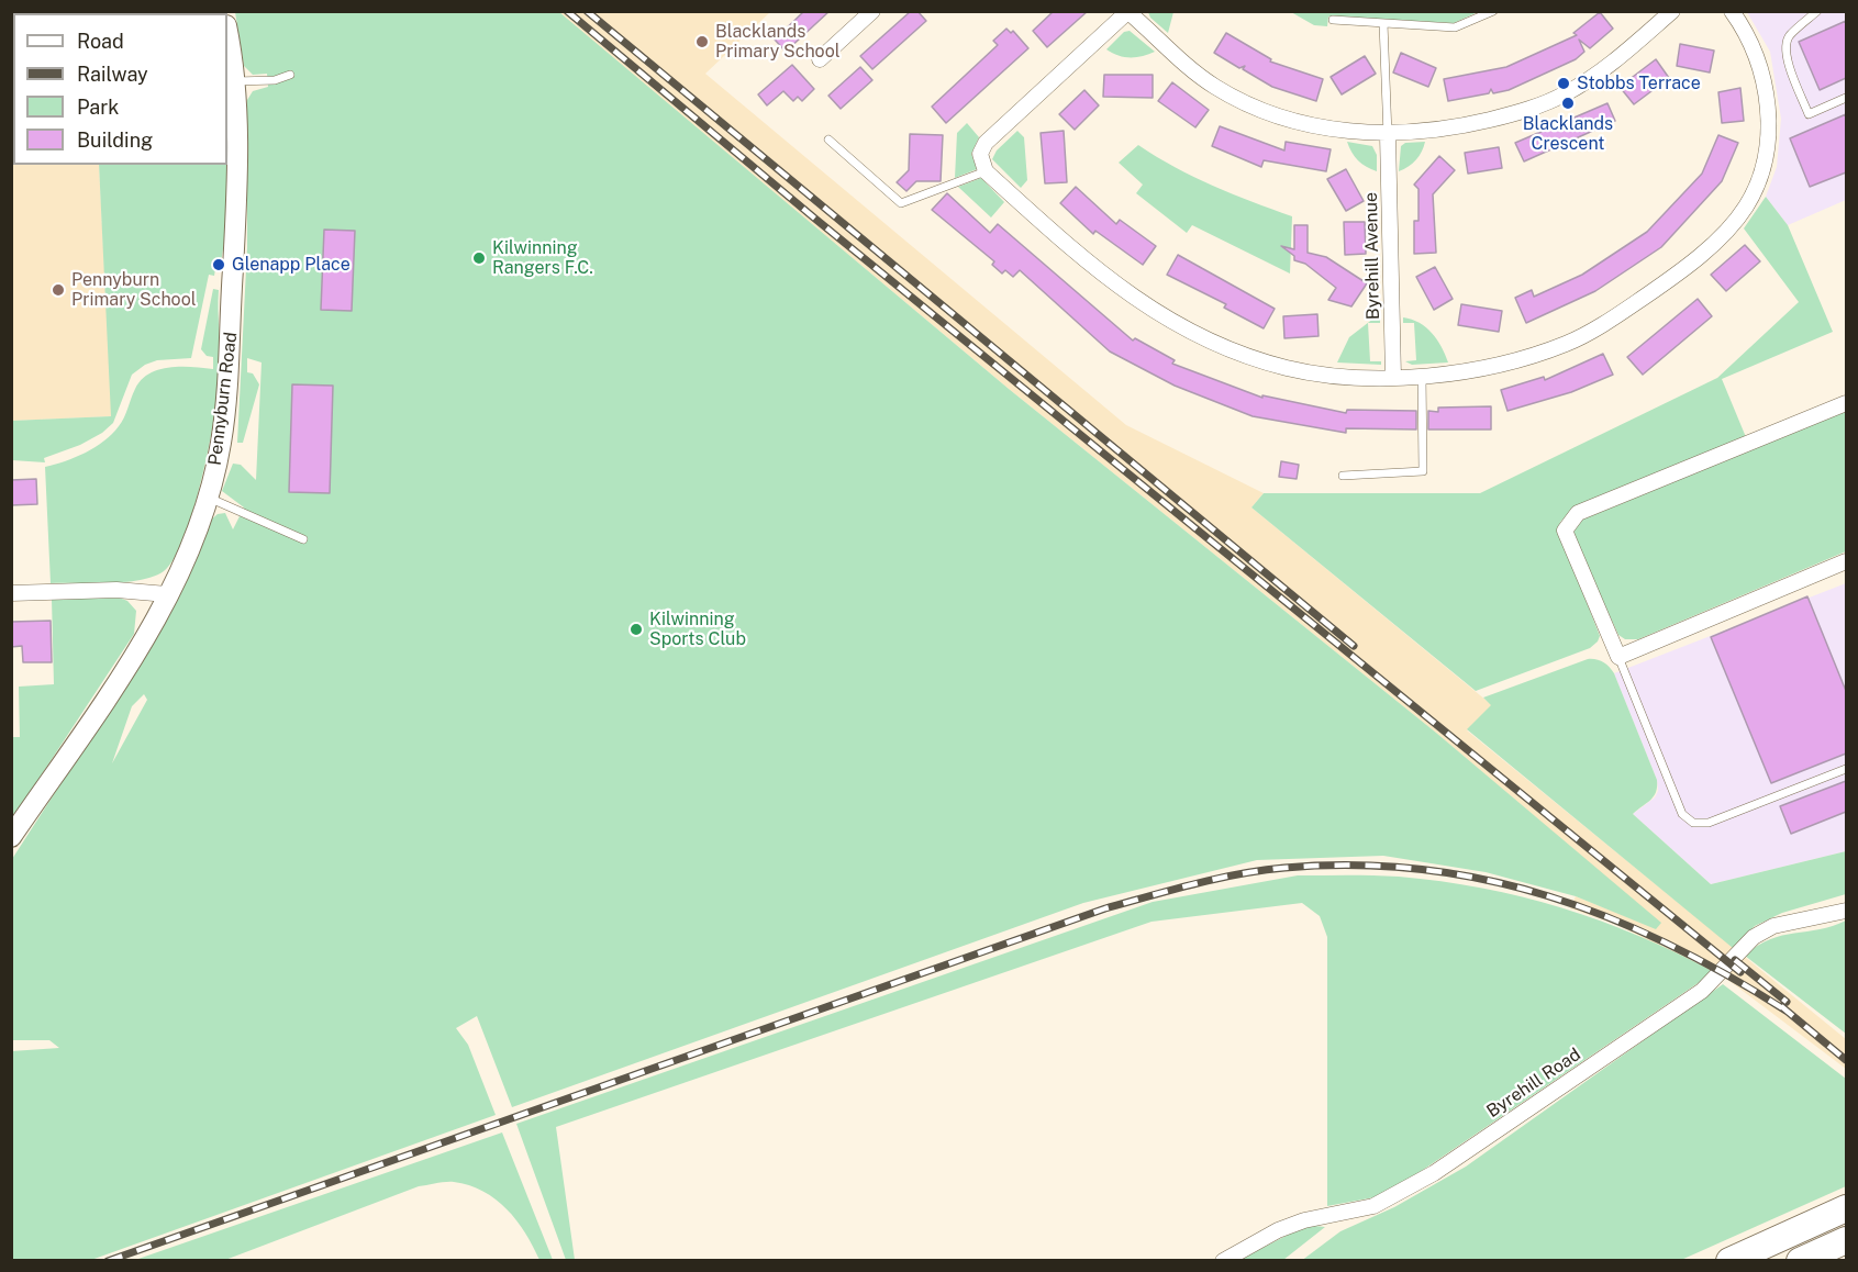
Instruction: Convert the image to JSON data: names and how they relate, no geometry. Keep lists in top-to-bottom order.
{
  "streets": {
    "street": ["Byrehill Avenue", "Pennyburn Road", "Byrehill Road"]
  },
  "places": [
    "Blacklands Primary School",
    "Stobbs Terrace",
    "Blacklands Crescent",
    "Kilwinning Rangers F.C.",
    "Glenapp Place",
    "Pennyburn Primary School",
    "Kilwinning Sports Club"
  ],
  "legend": [
    "Road",
    "Railway",
    "Park",
    "Building"
  ]
}
